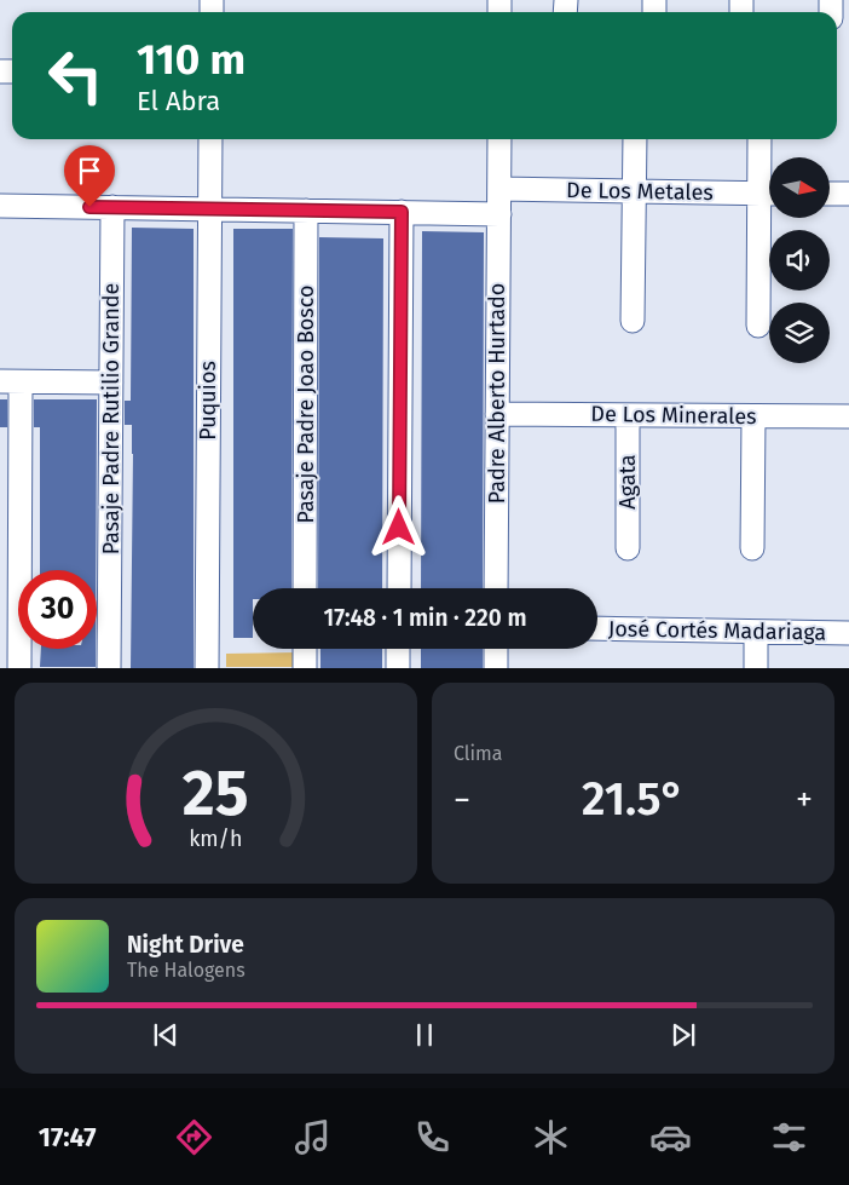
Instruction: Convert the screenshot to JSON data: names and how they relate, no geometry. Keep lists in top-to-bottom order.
{
  "streets": {
    "street": [
      "De Los Metales",
      "Padre Alberto Hurtado",
      "Puquios",
      "Pasaje Padre Joao Bosco",
      "De Los Minerales",
      "Pasaje Padre Rutilio Grande",
      "Agata",
      "José Cortés Madariaga"
    ]
  },
  "crossings": [
    ["De Los Metales", "Padre Alberto Hurtado"],
    ["Padre Alberto Hurtado", "De Los Minerales"],
    ["De Los Minerales", "Agata"]
  ],
  "north": "right",
  "page": {
    "turn": ["110 m", "El Abra"],
    "limit": "30",
    "trip": "17:48 · 1 min · 220 m",
    "tile": "Clima",
    "heat": ["−", "21.5°", "+"],
    "song": ["Night Drive", "The Halogens"],
    "tabs": "17:47",
    "gauge": ["25", "km/h"]
  }
}
